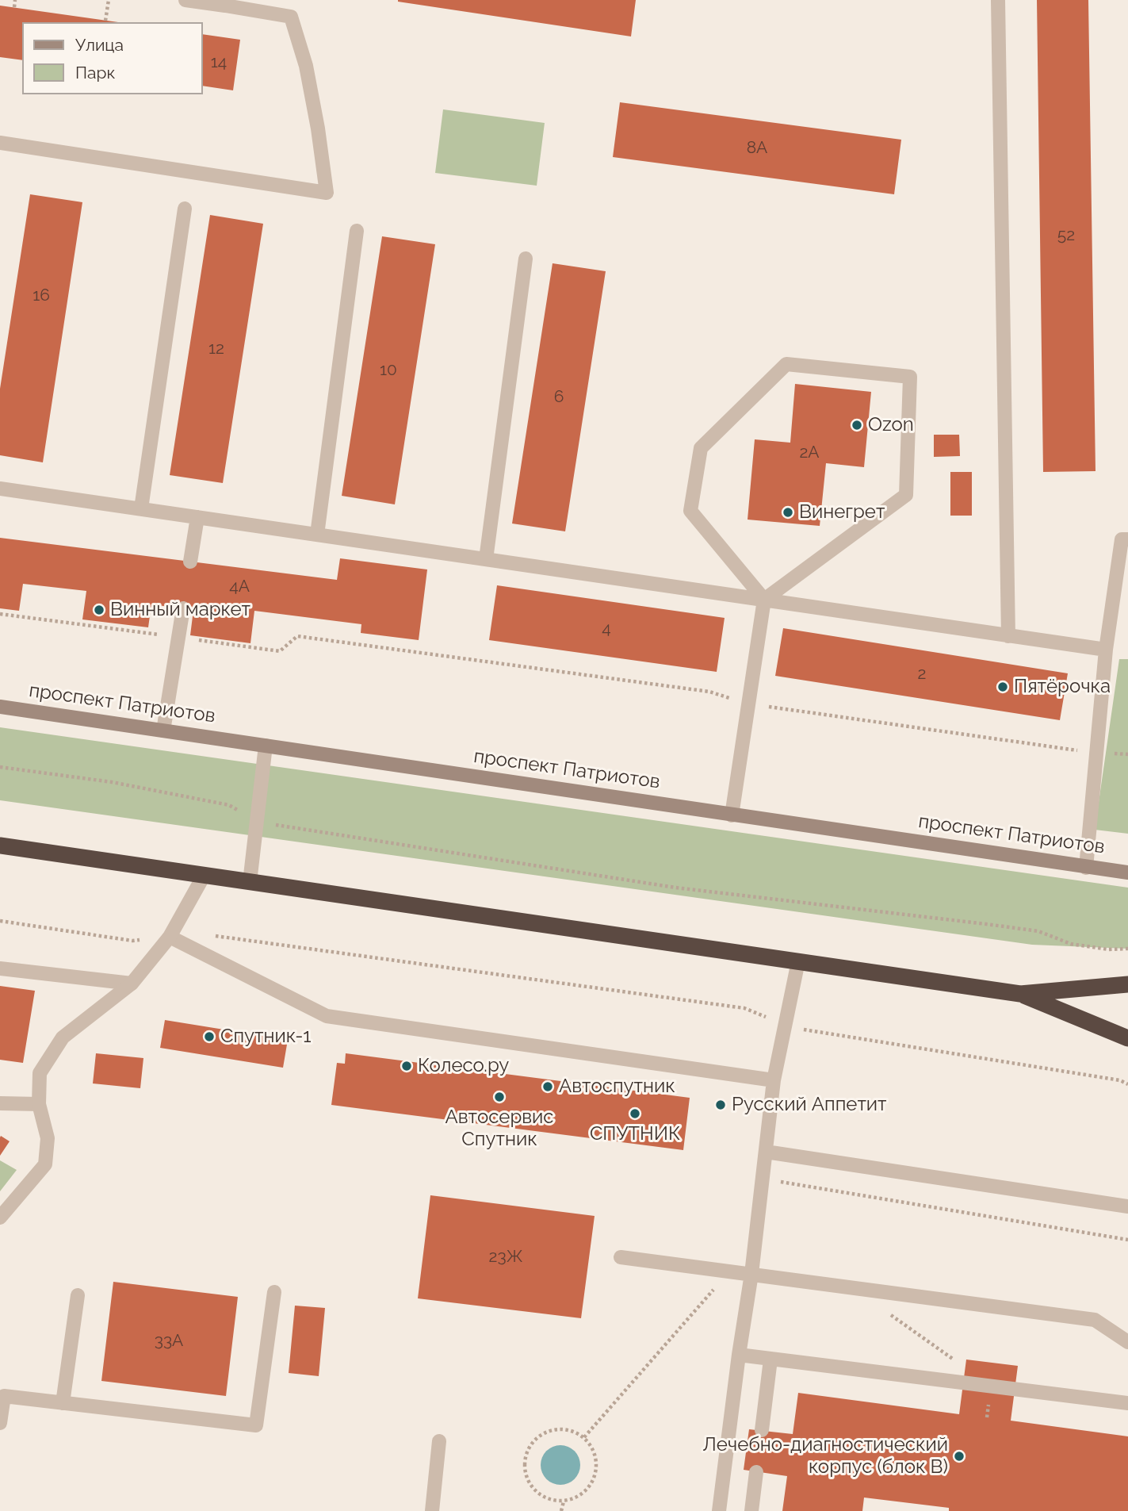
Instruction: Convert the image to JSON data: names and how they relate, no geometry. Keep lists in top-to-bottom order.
{
  "streets": {
    "street": ["проспект Патриотов"]
  },
  "places": [
    "Ozon",
    "Винегрет",
    "Винный маркет",
    "Пятёрочка",
    "Спутник-1",
    "Колесо.ру",
    "Автоспутник",
    "Автосервис Спутник",
    "Русский Аппетит",
    "СПУТНИК",
    "Лечебно-диагностический корпус (блок В)"
  ],
  "house_numbers": [
    "14",
    "8А",
    "52",
    "16",
    "12",
    "10",
    "6",
    "2А",
    "4А",
    "4",
    "2",
    "23Ж",
    "33А"
  ],
  "legend": ["Улица", "Парк"]
}
